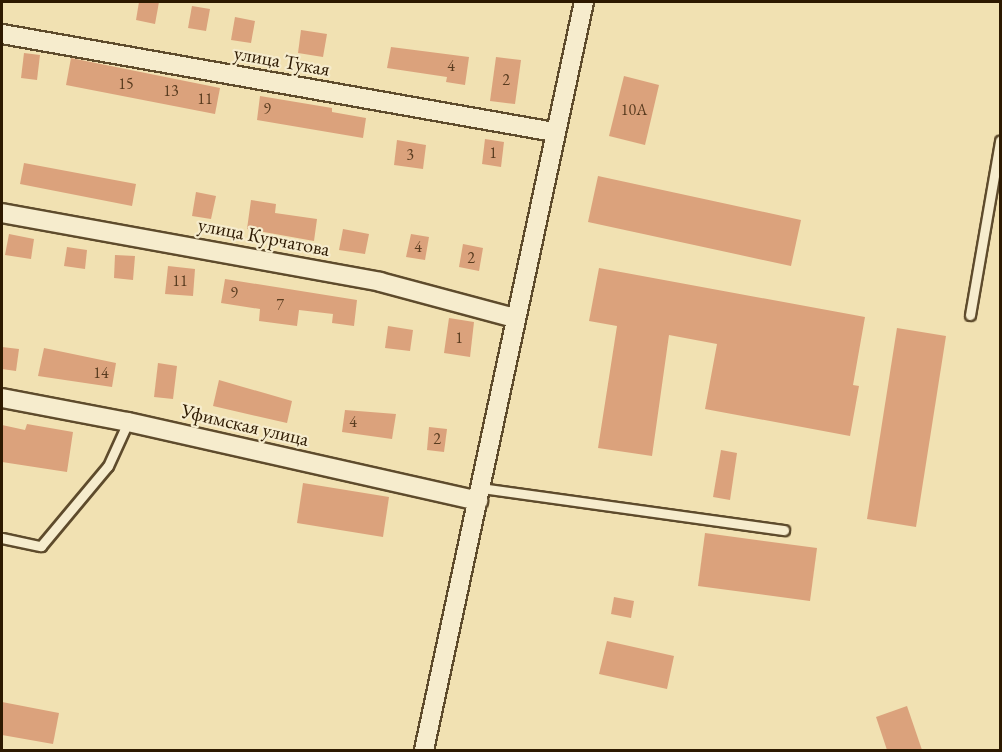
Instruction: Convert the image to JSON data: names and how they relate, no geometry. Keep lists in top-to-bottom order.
{
  "streets": {
    "street": ["улица Тукая", "улица Курчатова", "Уфимская улица"]
  },
  "house_numbers": [
    "4",
    "2",
    "15",
    "13",
    "11",
    "9",
    "10А",
    "1",
    "3",
    "4",
    "2",
    "11",
    "9",
    "7",
    "1",
    "14",
    "4",
    "2"
  ]
}
